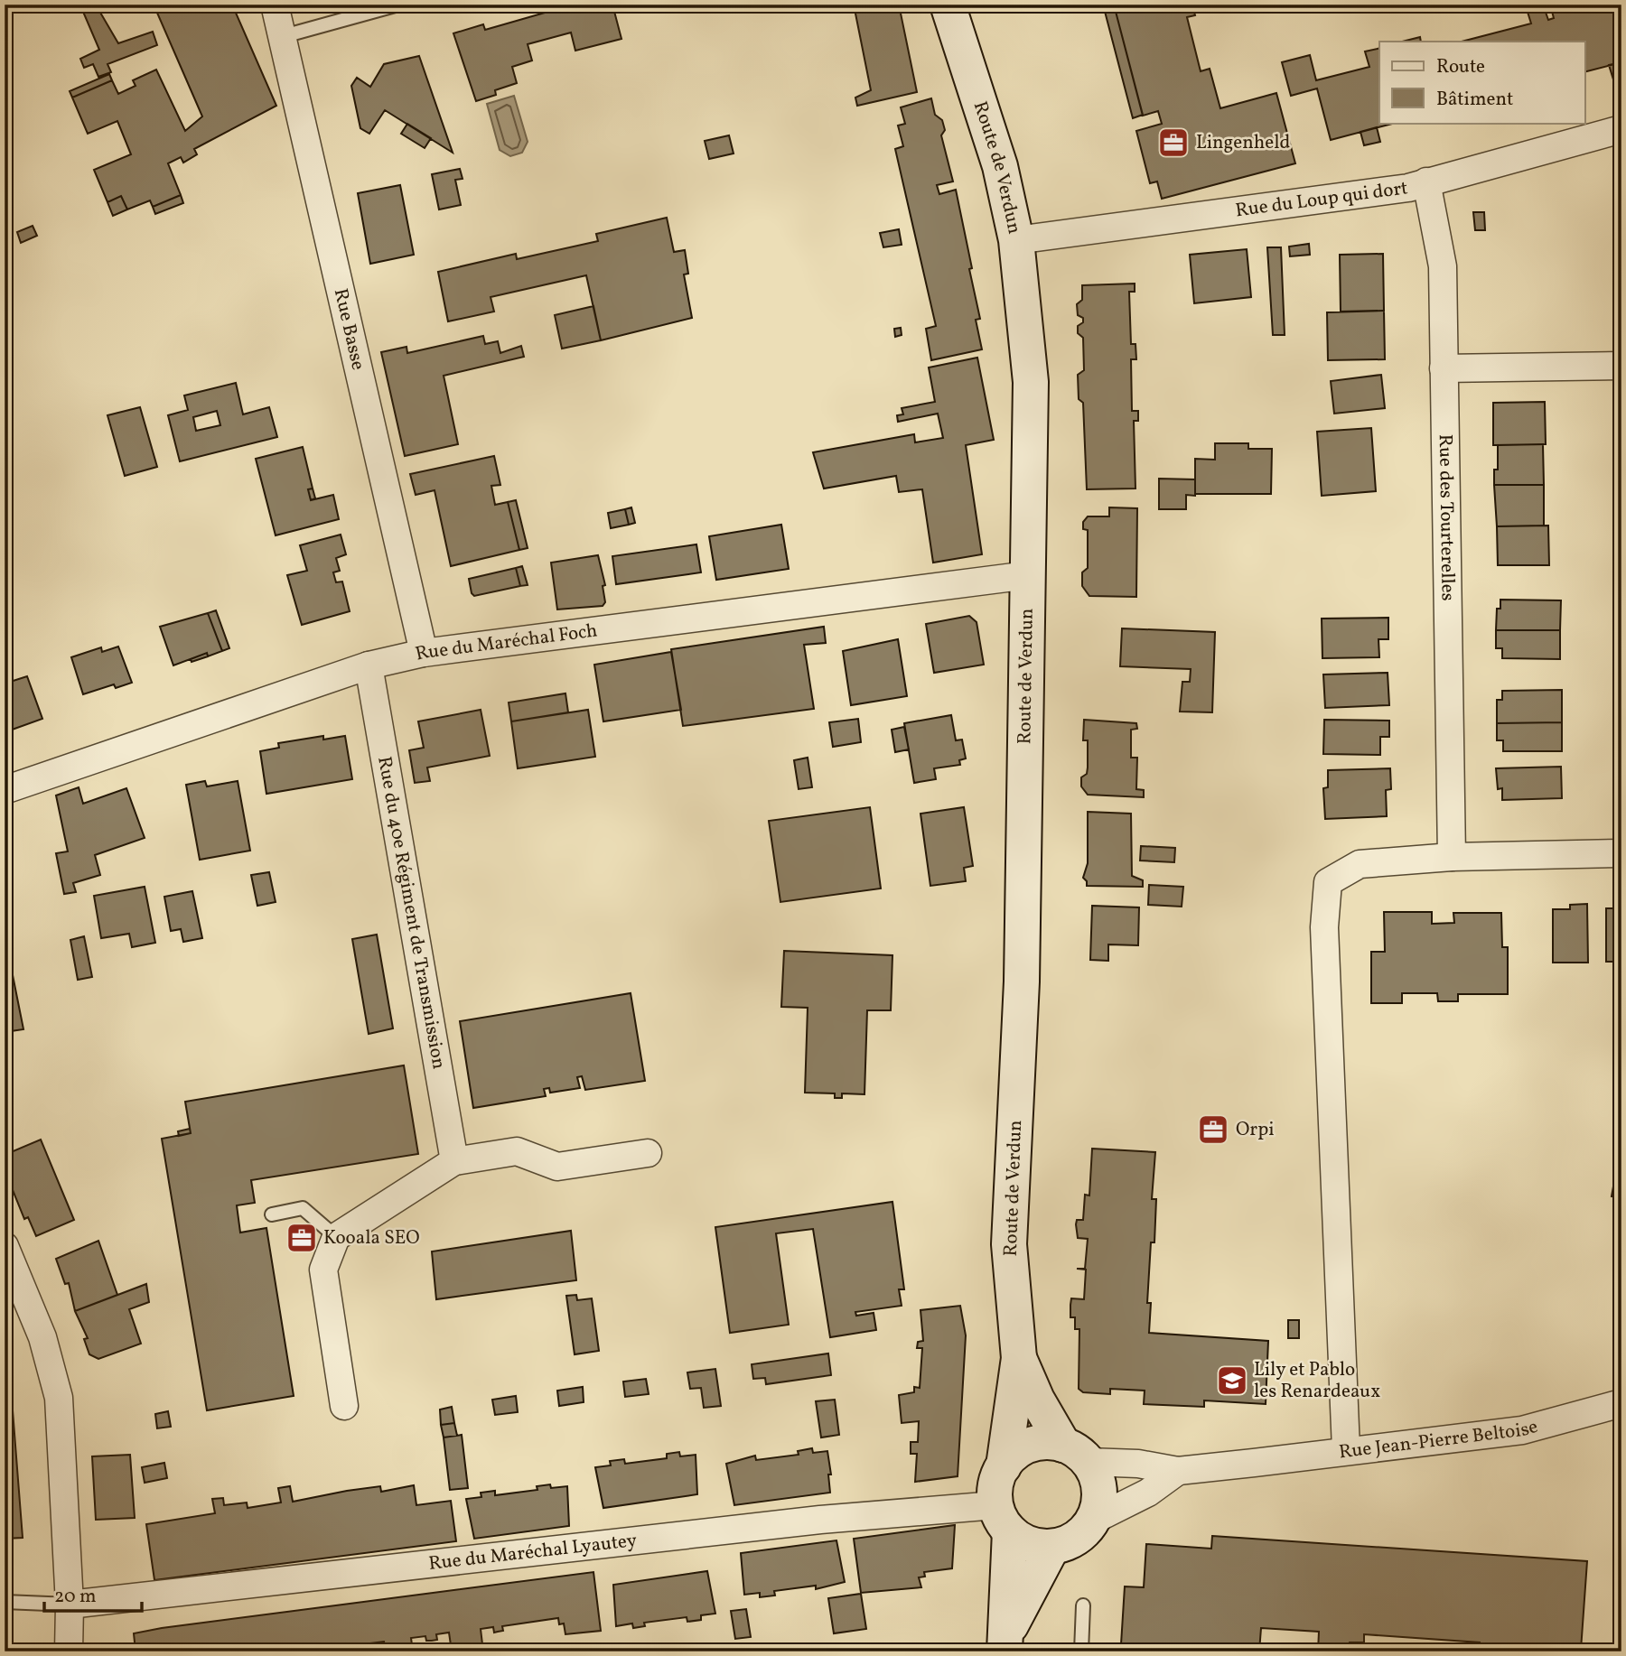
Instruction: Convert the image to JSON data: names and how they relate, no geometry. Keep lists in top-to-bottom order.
{
  "streets": {
    "main road": ["Route de Verdun"],
    "street": [
      "Rue du Loup qui dort",
      "Rue Basse",
      "Rue des Tourterelles",
      "Rue du Maréchal Foch",
      "Rue du 40e Régiment de Transmission",
      "Rue Jean-Pierre Beltoise",
      "Rue du Maréchal Lyautey"
    ]
  },
  "crossings": [
    ["Route de Verdun", "Rue du Loup qui dort"],
    ["Route de Verdun", "Rue du Maréchal Foch"],
    ["Route de Verdun", "Rue du Maréchal Lyautey"],
    ["Rue du Loup qui dort", "Rue des Tourterelles"],
    ["Rue Basse", "Rue du Maréchal Foch"],
    ["Rue du Maréchal Foch", "Rue du 40e Régiment de Transmission"]
  ],
  "places": {
    "office": ["Lingenheld", "Orpi", "Kooala SEO"],
    "school or university": ["Lily et Pablo les Renardeaux"]
  },
  "legend": ["Route", "Bâtiment"],
  "scale_bar": "20 m"
}
